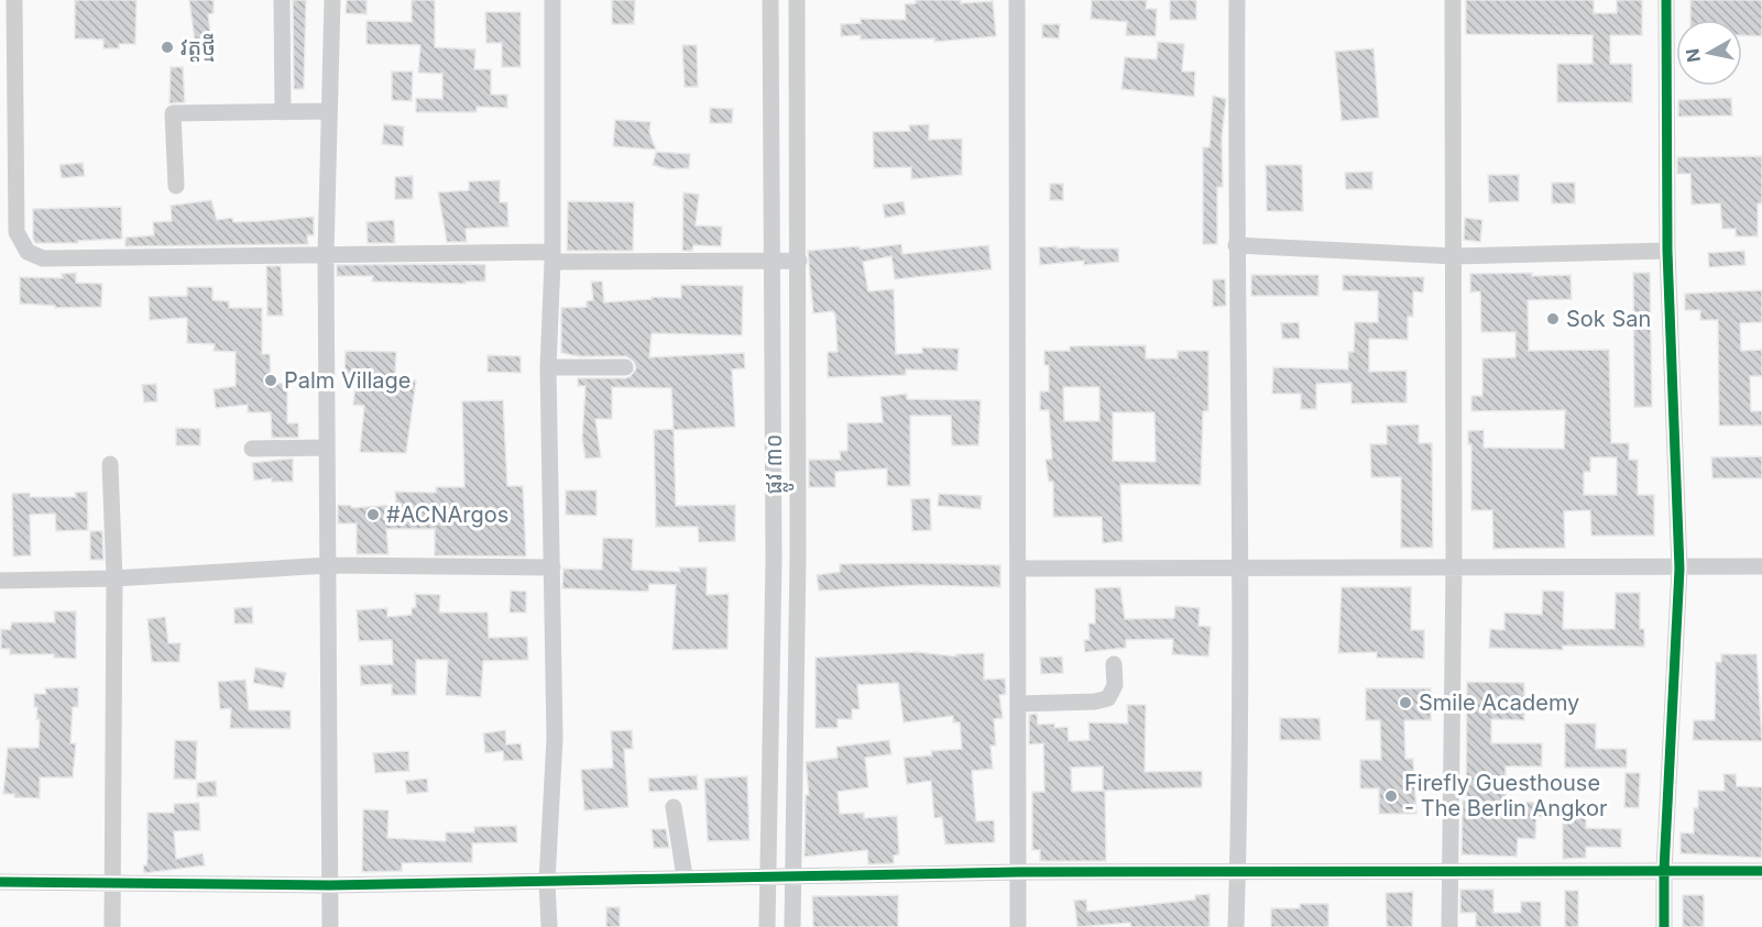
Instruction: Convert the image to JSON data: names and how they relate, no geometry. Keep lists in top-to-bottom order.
{
  "streets": {
    "street": ["ផ្លូវ ៣០"]
  },
  "places": [
    "វត្តថ្មី",
    "Sok San",
    "Palm Village",
    "#ACNArgos",
    "Smile Academy",
    "Firefly Guesthouse - The Berlin Angkor"
  ],
  "north": "left"
}
